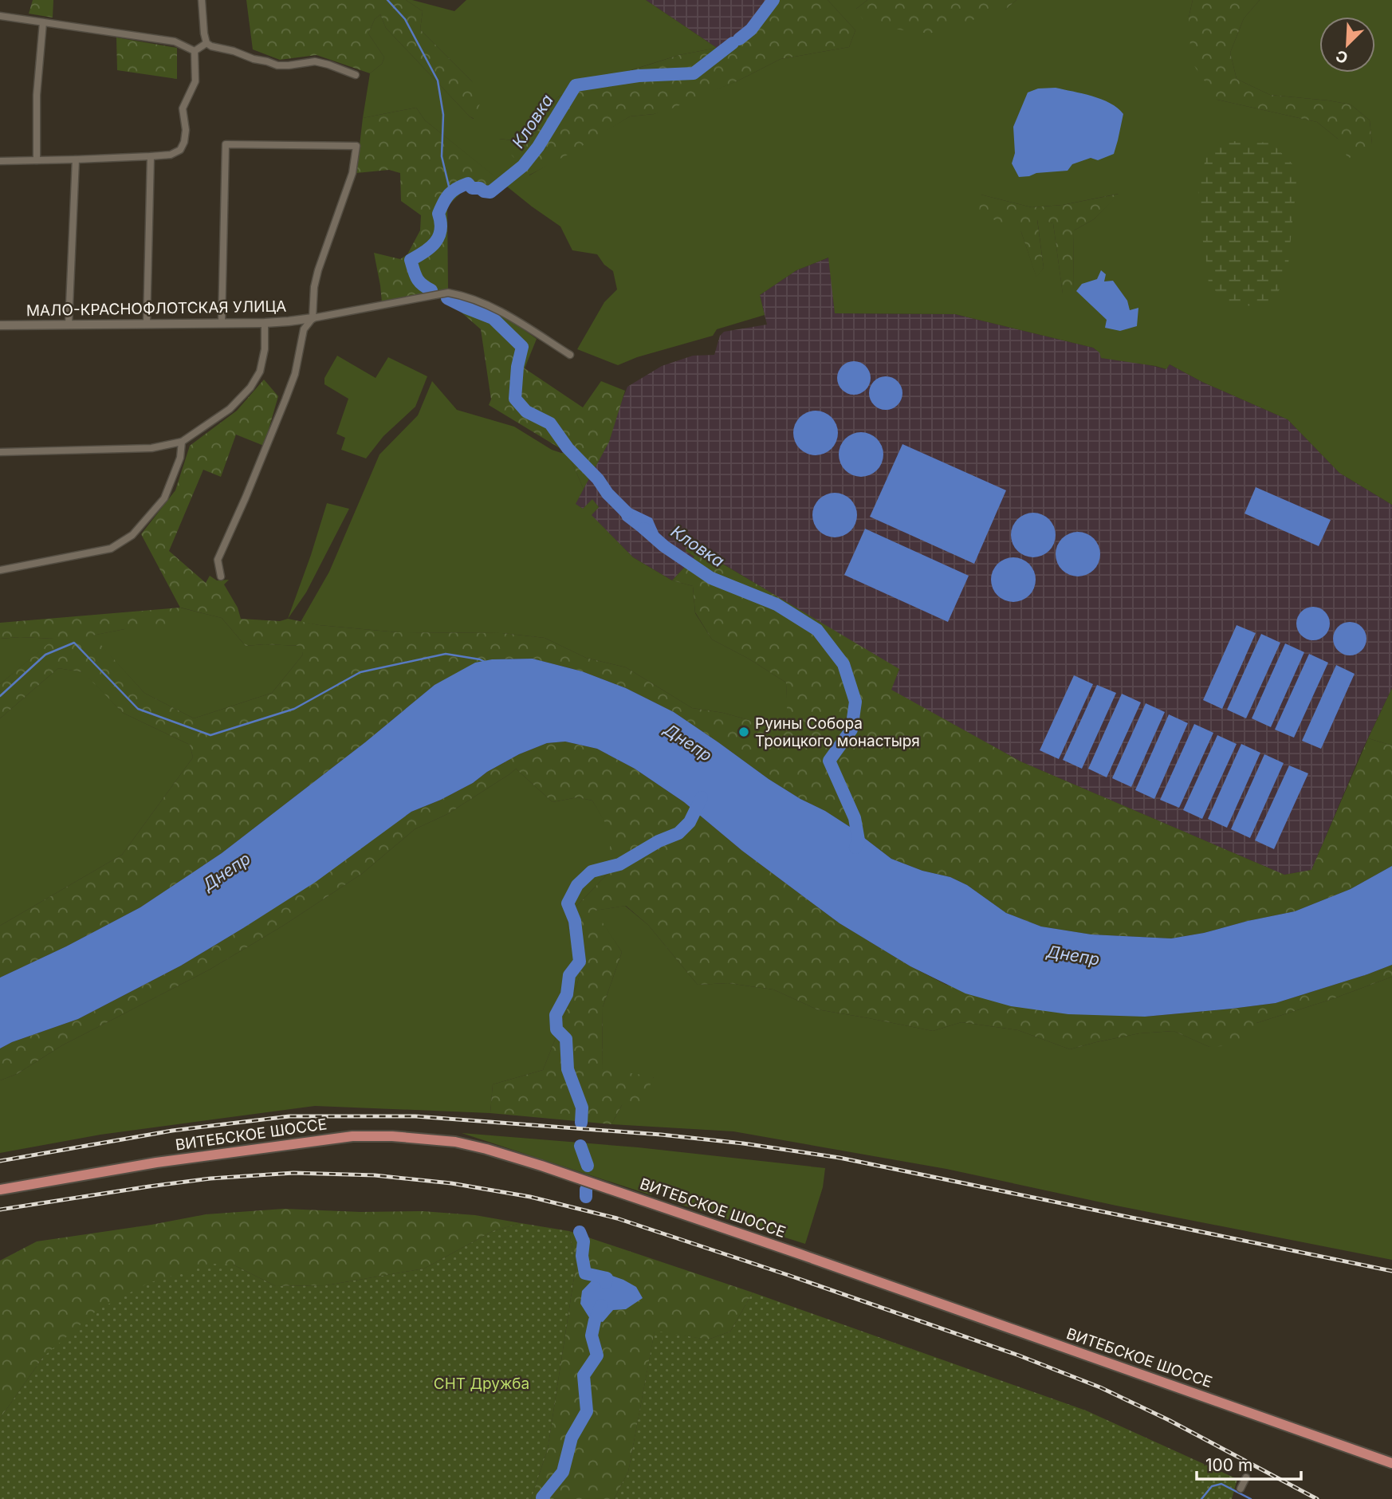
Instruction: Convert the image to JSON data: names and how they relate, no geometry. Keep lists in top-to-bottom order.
{
  "streets": {
    "main road": ["ВИТЕБСКОЕ ШОССЕ"],
    "street": ["МАЛО-КРАСНОФЛОТСКАЯ УЛИЦА"]
  },
  "water": ["Кловка", "Днепр"],
  "parks": ["СНТ Дружба"],
  "places": ["Руины Собора Троицкого монастыря"],
  "scale_bar": "100 m",
  "north": "bottom left"
}
